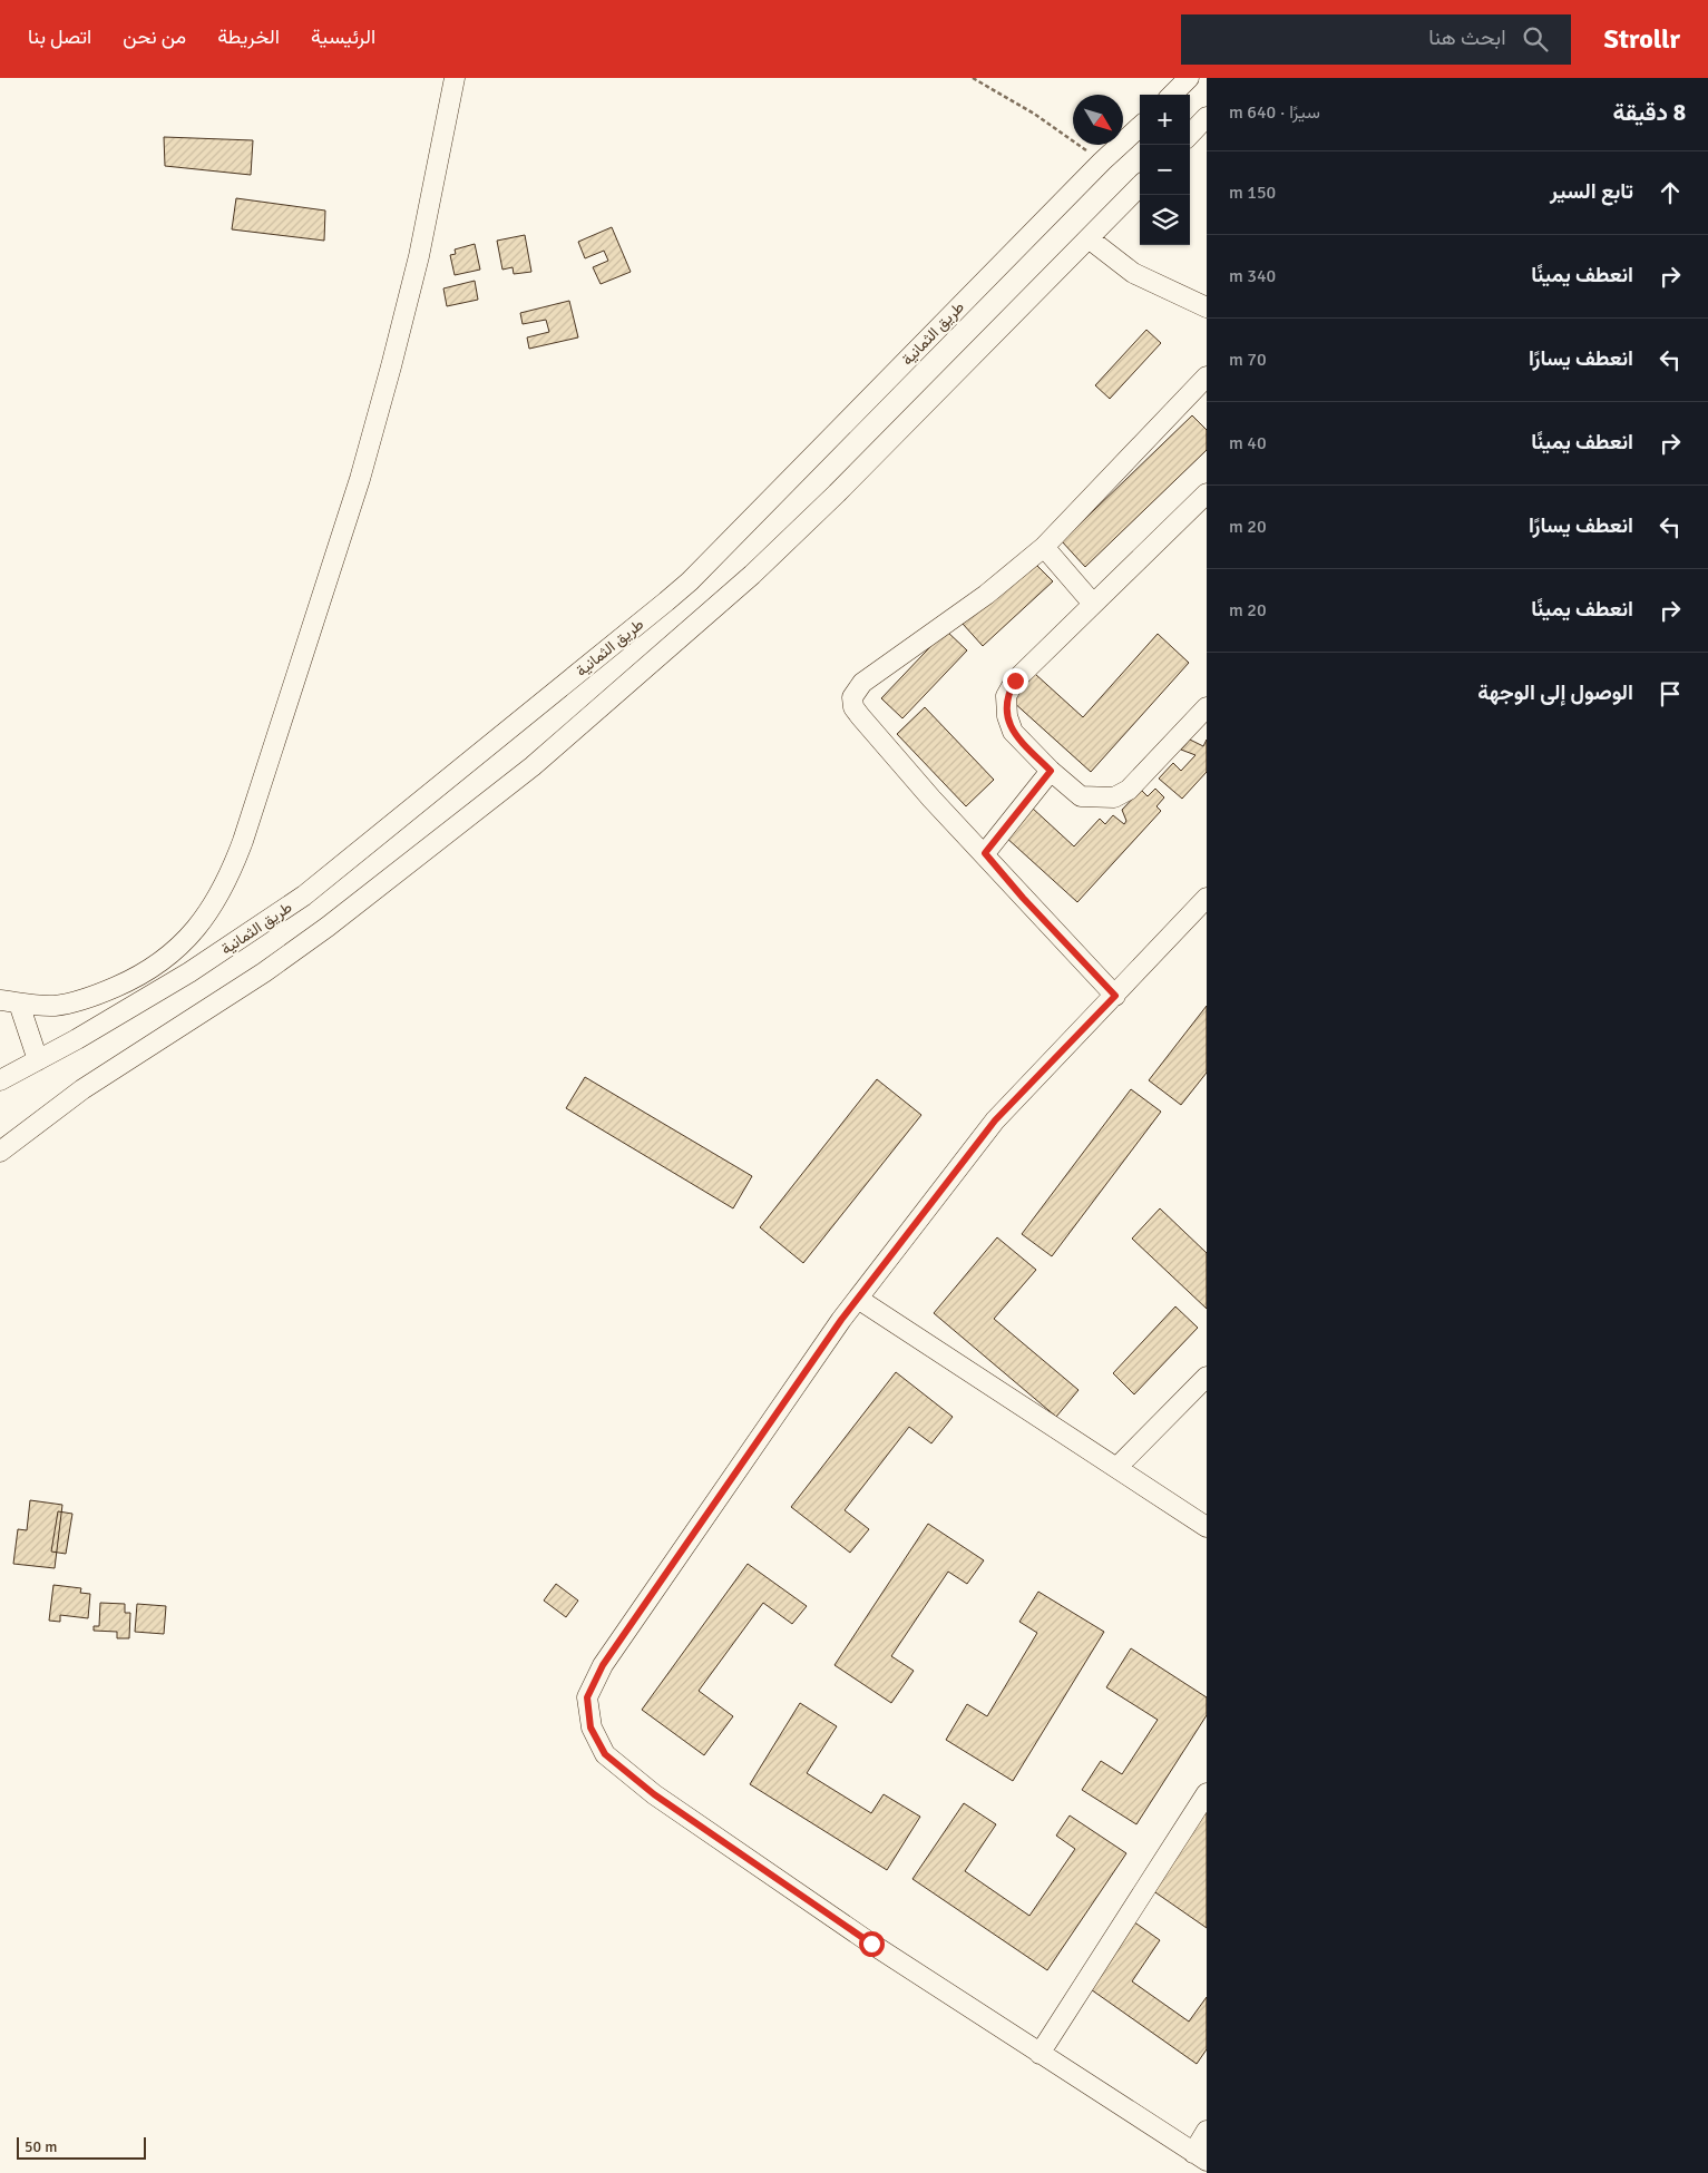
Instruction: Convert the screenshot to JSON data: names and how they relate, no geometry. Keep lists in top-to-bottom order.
{
  "streets": {
    "street": ["طريق الثمانية"]
  },
  "scale_bar": "50 m",
  "north": "bottom right",
  "page": {
    "header": "Strollr",
    "search": "ابحث هنا",
    "nav": [
      "الرئيسية",
      "الخريطة",
      "من نحن",
      "اتصل بنا"
    ],
    "heading": ["8 دقيقة", "سيرًا · 640 m"],
    "map_buttons": ["+", "−"],
    "list": [
      ["تابع السير", "150 m"],
      ["انعطف يمينًا", "340 m"],
      ["انعطف يسارًا", "70 m"],
      ["انعطف يمينًا", "40 m"],
      ["انعطف يسارًا", "20 m"],
      ["انعطف يمينًا", "20 m"],
      "الوصول إلى الوجهة"
    ],
    "scale": "50 m"
  }
}
